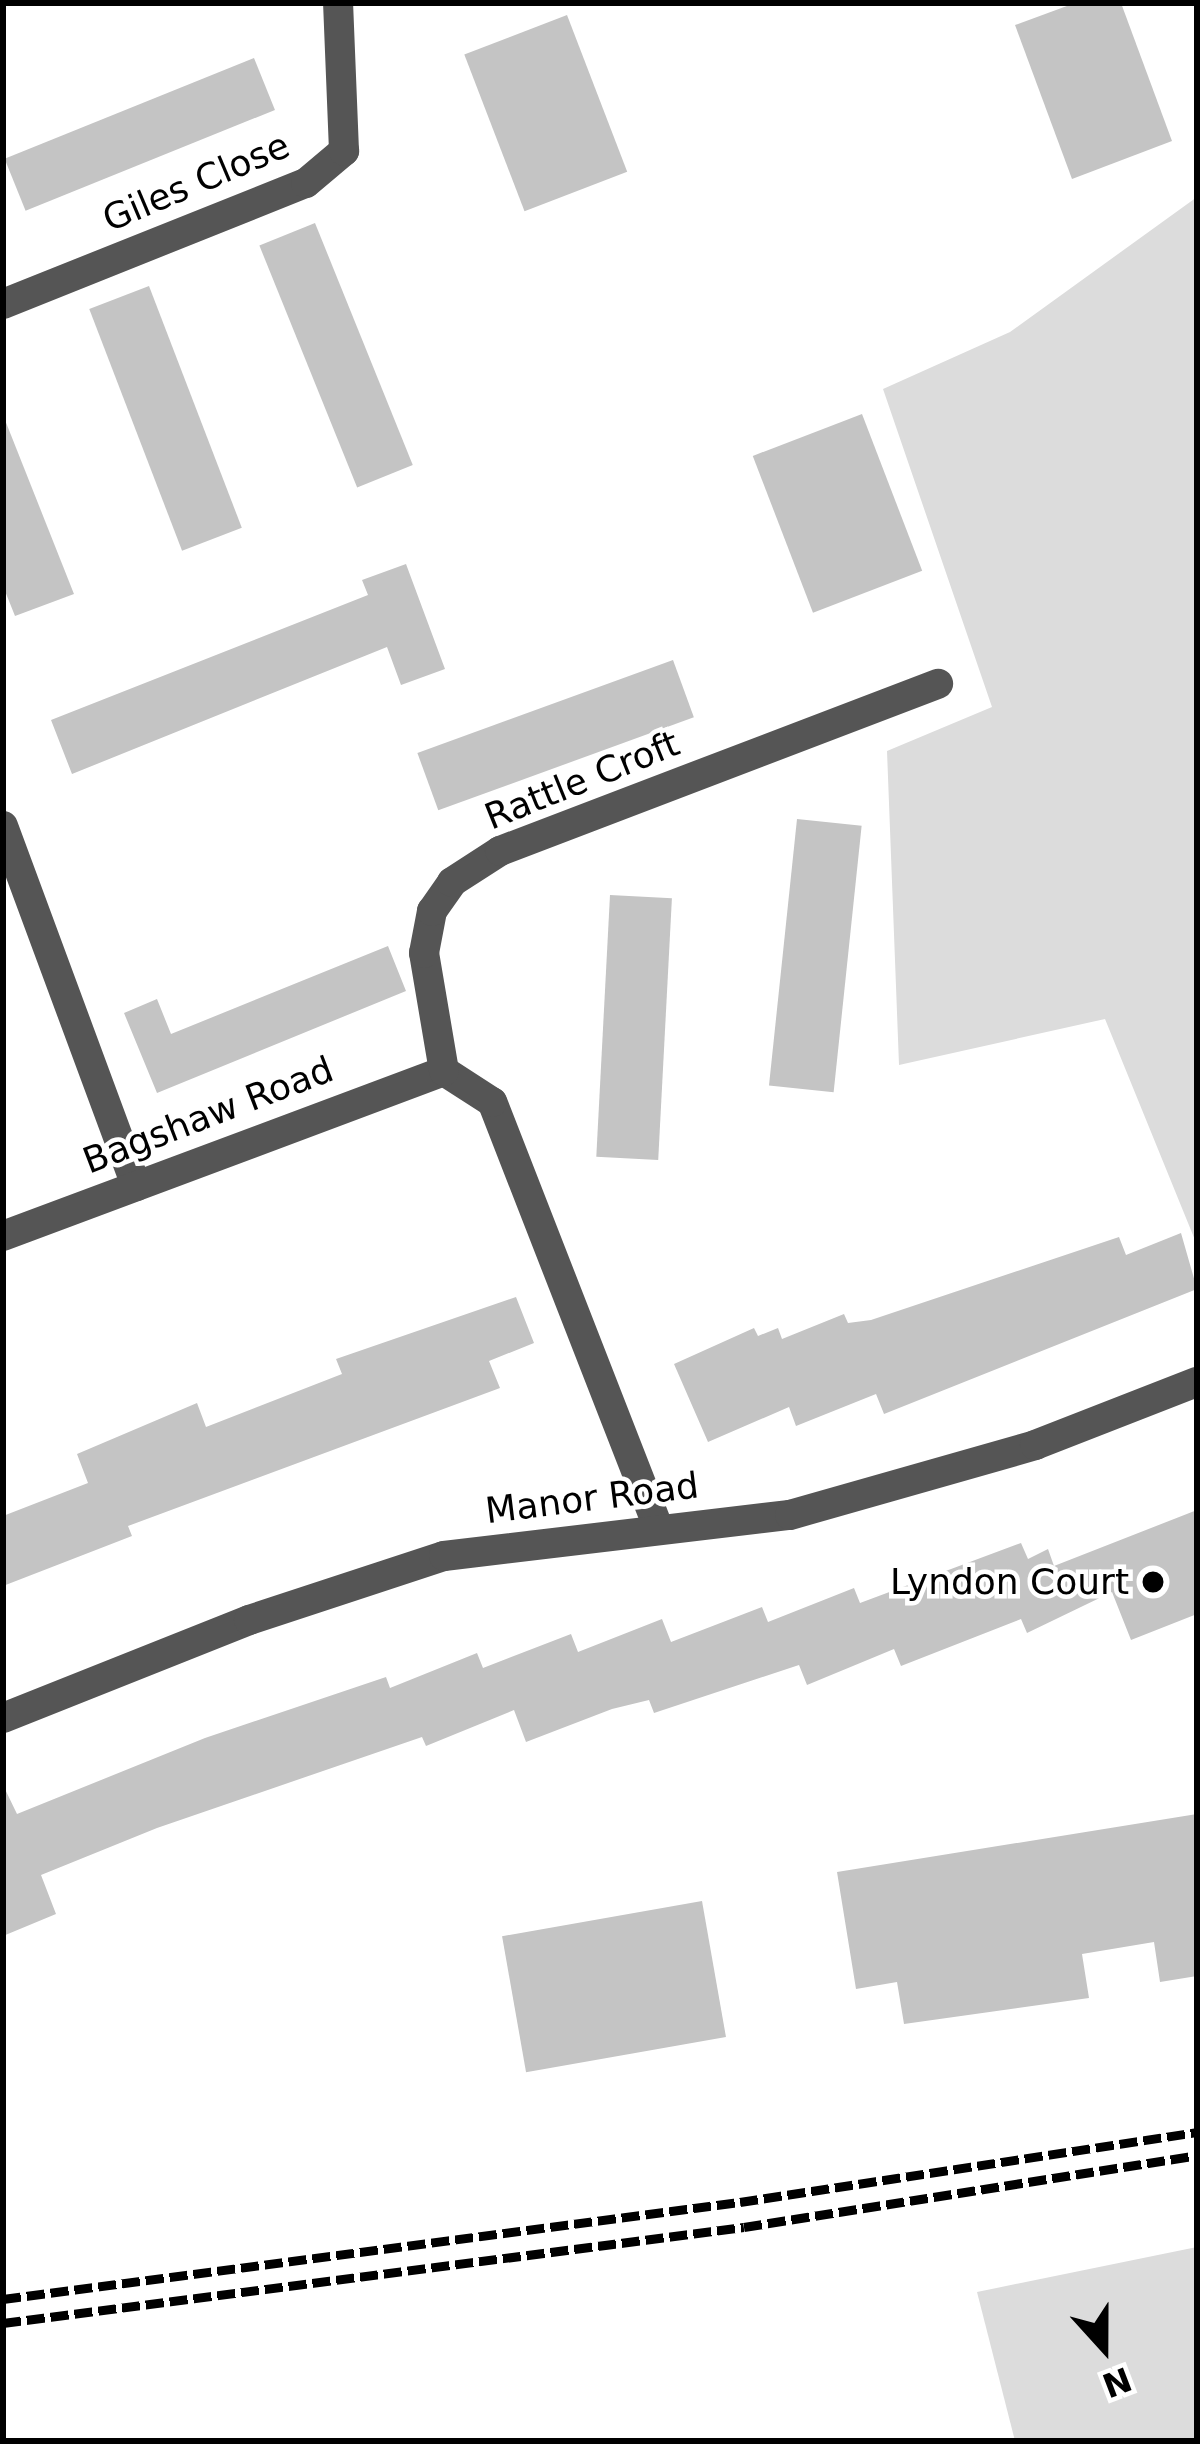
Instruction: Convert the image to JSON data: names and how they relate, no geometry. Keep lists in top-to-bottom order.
{
  "streets": {
    "street": [
      "Giles Close",
      "Rattle Croft",
      "Bagshaw Road",
      "Manor Road"
    ]
  },
  "crossings": [
    ["Rattle Croft", "Bagshaw Road"]
  ],
  "places": ["Lyndon Court"],
  "north": "bottom"
}
